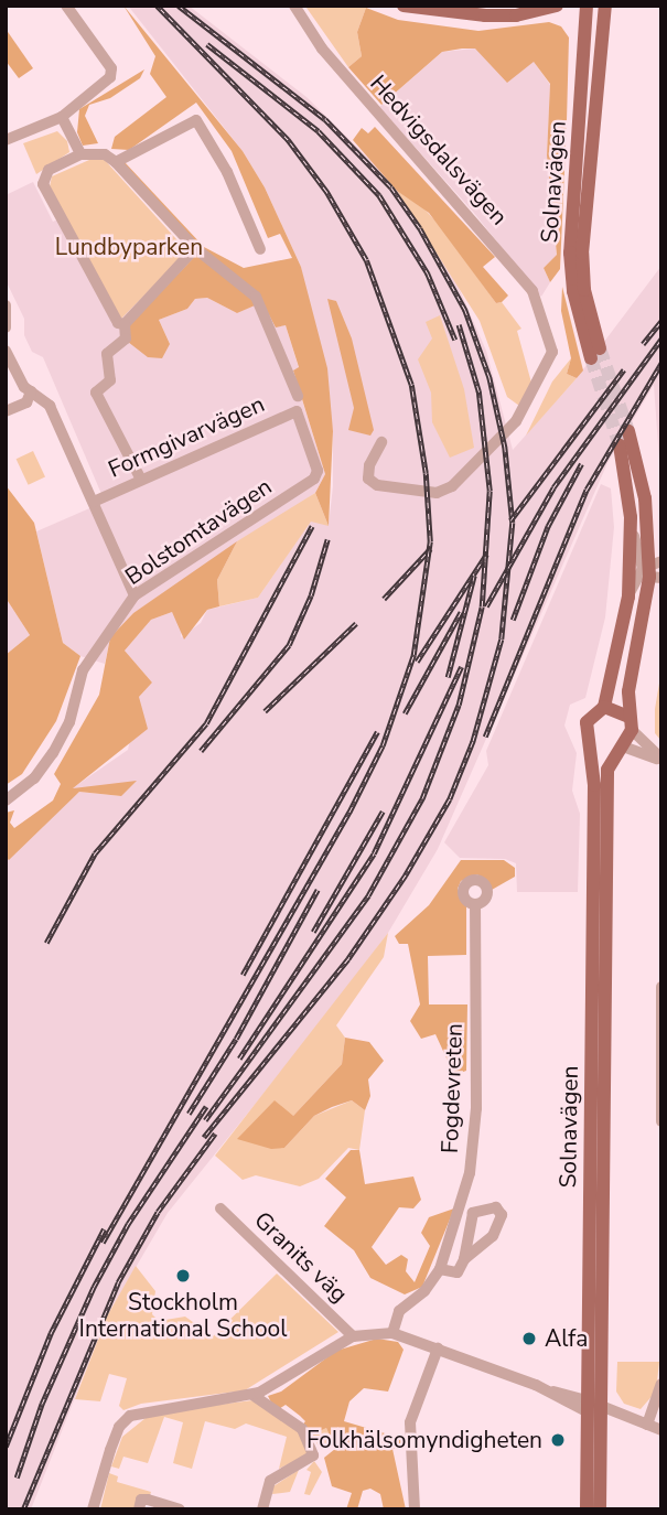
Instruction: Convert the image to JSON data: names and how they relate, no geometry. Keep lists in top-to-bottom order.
{
  "streets": {
    "main road": ["Solnavägen"],
    "street": [
      "Hedvigsdalsvägen",
      "Formgivarvägen",
      "Bolstomtavägen",
      "Fogdevreten",
      "Granits väg"
    ]
  },
  "crossings": [
    ["Formgivarvägen", "Bolstomtavägen"]
  ],
  "parks": ["Lundbyparken"],
  "places": ["Stockholm International School", "Alfa", "Folkhälsomyndigheten"]
}
